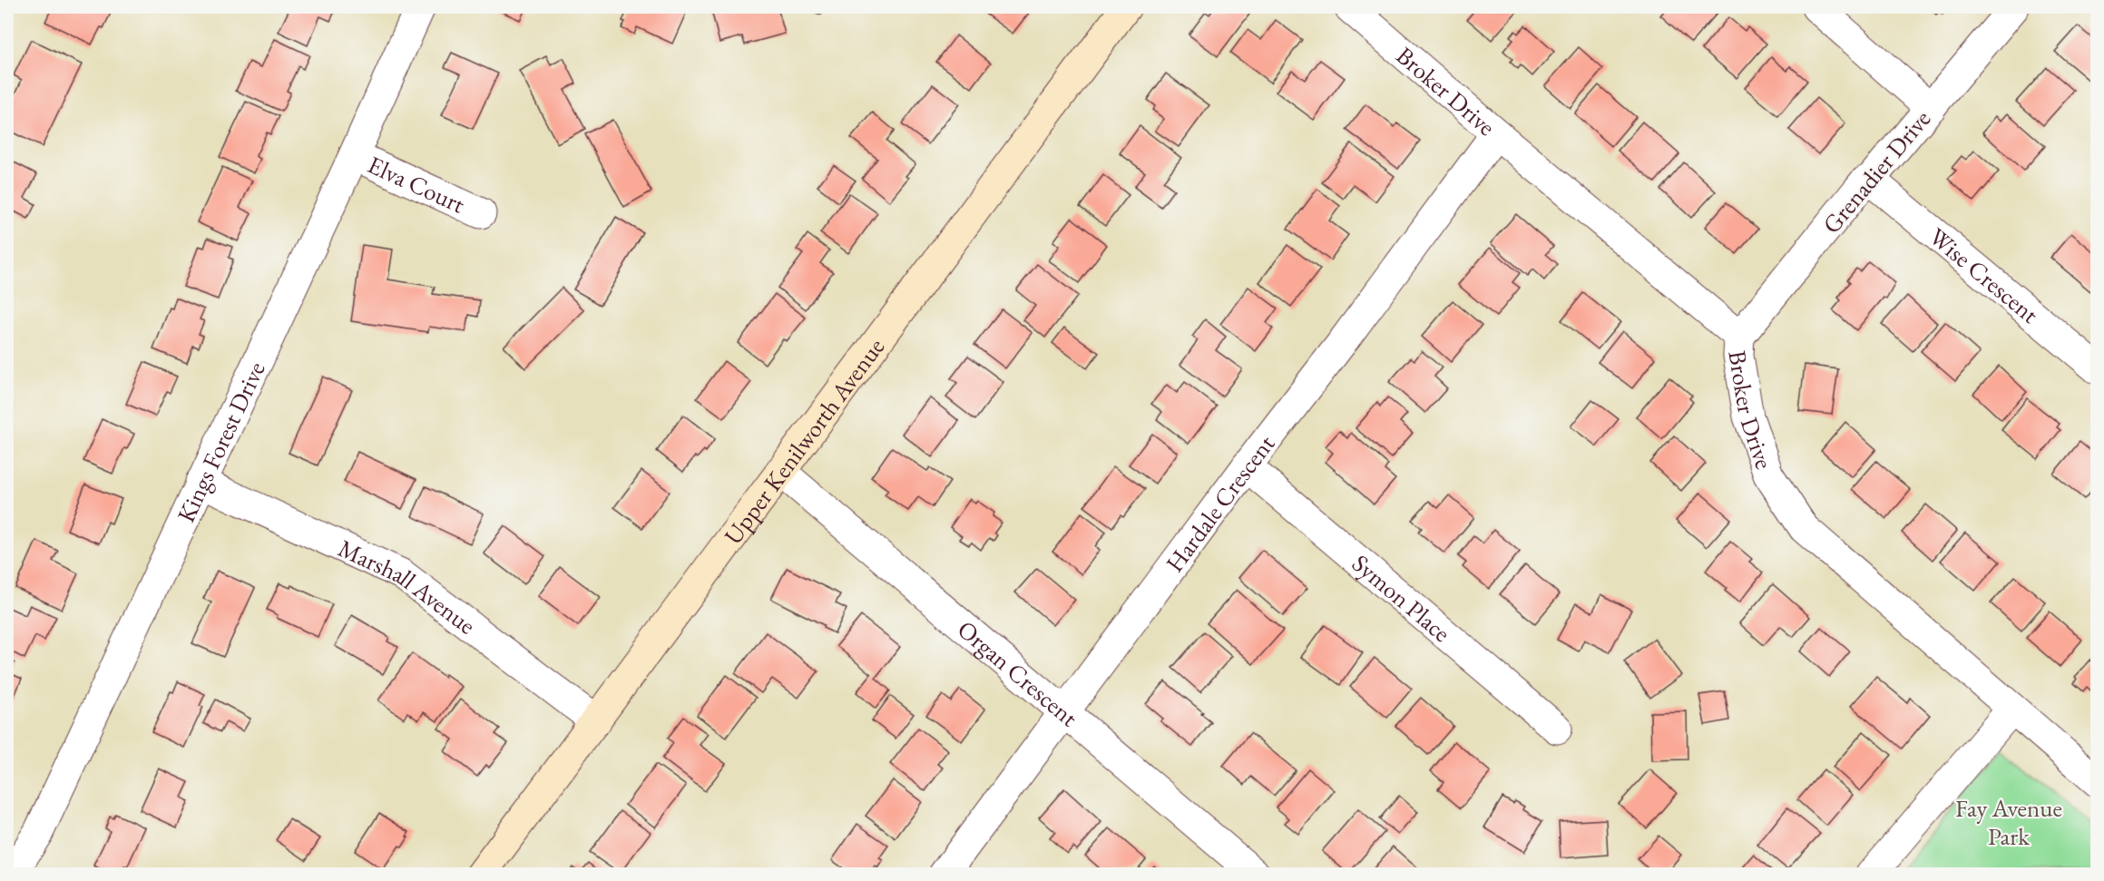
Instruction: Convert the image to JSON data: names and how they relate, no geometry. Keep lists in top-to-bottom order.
{
  "streets": {
    "street": [
      "Broker Drive",
      "Grenadier Drive",
      "Elva Court",
      "Wise Crescent",
      "Upper Kenilworth Avenue",
      "Kings Forest Drive",
      "Hardale Crescent",
      "Marshall Avenue",
      "Symon Place",
      "Organ Crescent"
    ]
  },
  "crossings": [
    ["Broker Drive", "Grenadier Drive"],
    ["Broker Drive", "Hardale Crescent"],
    ["Grenadier Drive", "Wise Crescent"],
    ["Elva Court", "Kings Forest Drive"],
    ["Upper Kenilworth Avenue", "Marshall Avenue"],
    ["Upper Kenilworth Avenue", "Organ Crescent"],
    ["Kings Forest Drive", "Marshall Avenue"],
    ["Hardale Crescent", "Symon Place"],
    ["Hardale Crescent", "Organ Crescent"]
  ],
  "parks": ["Fay Avenue Park"]
}
